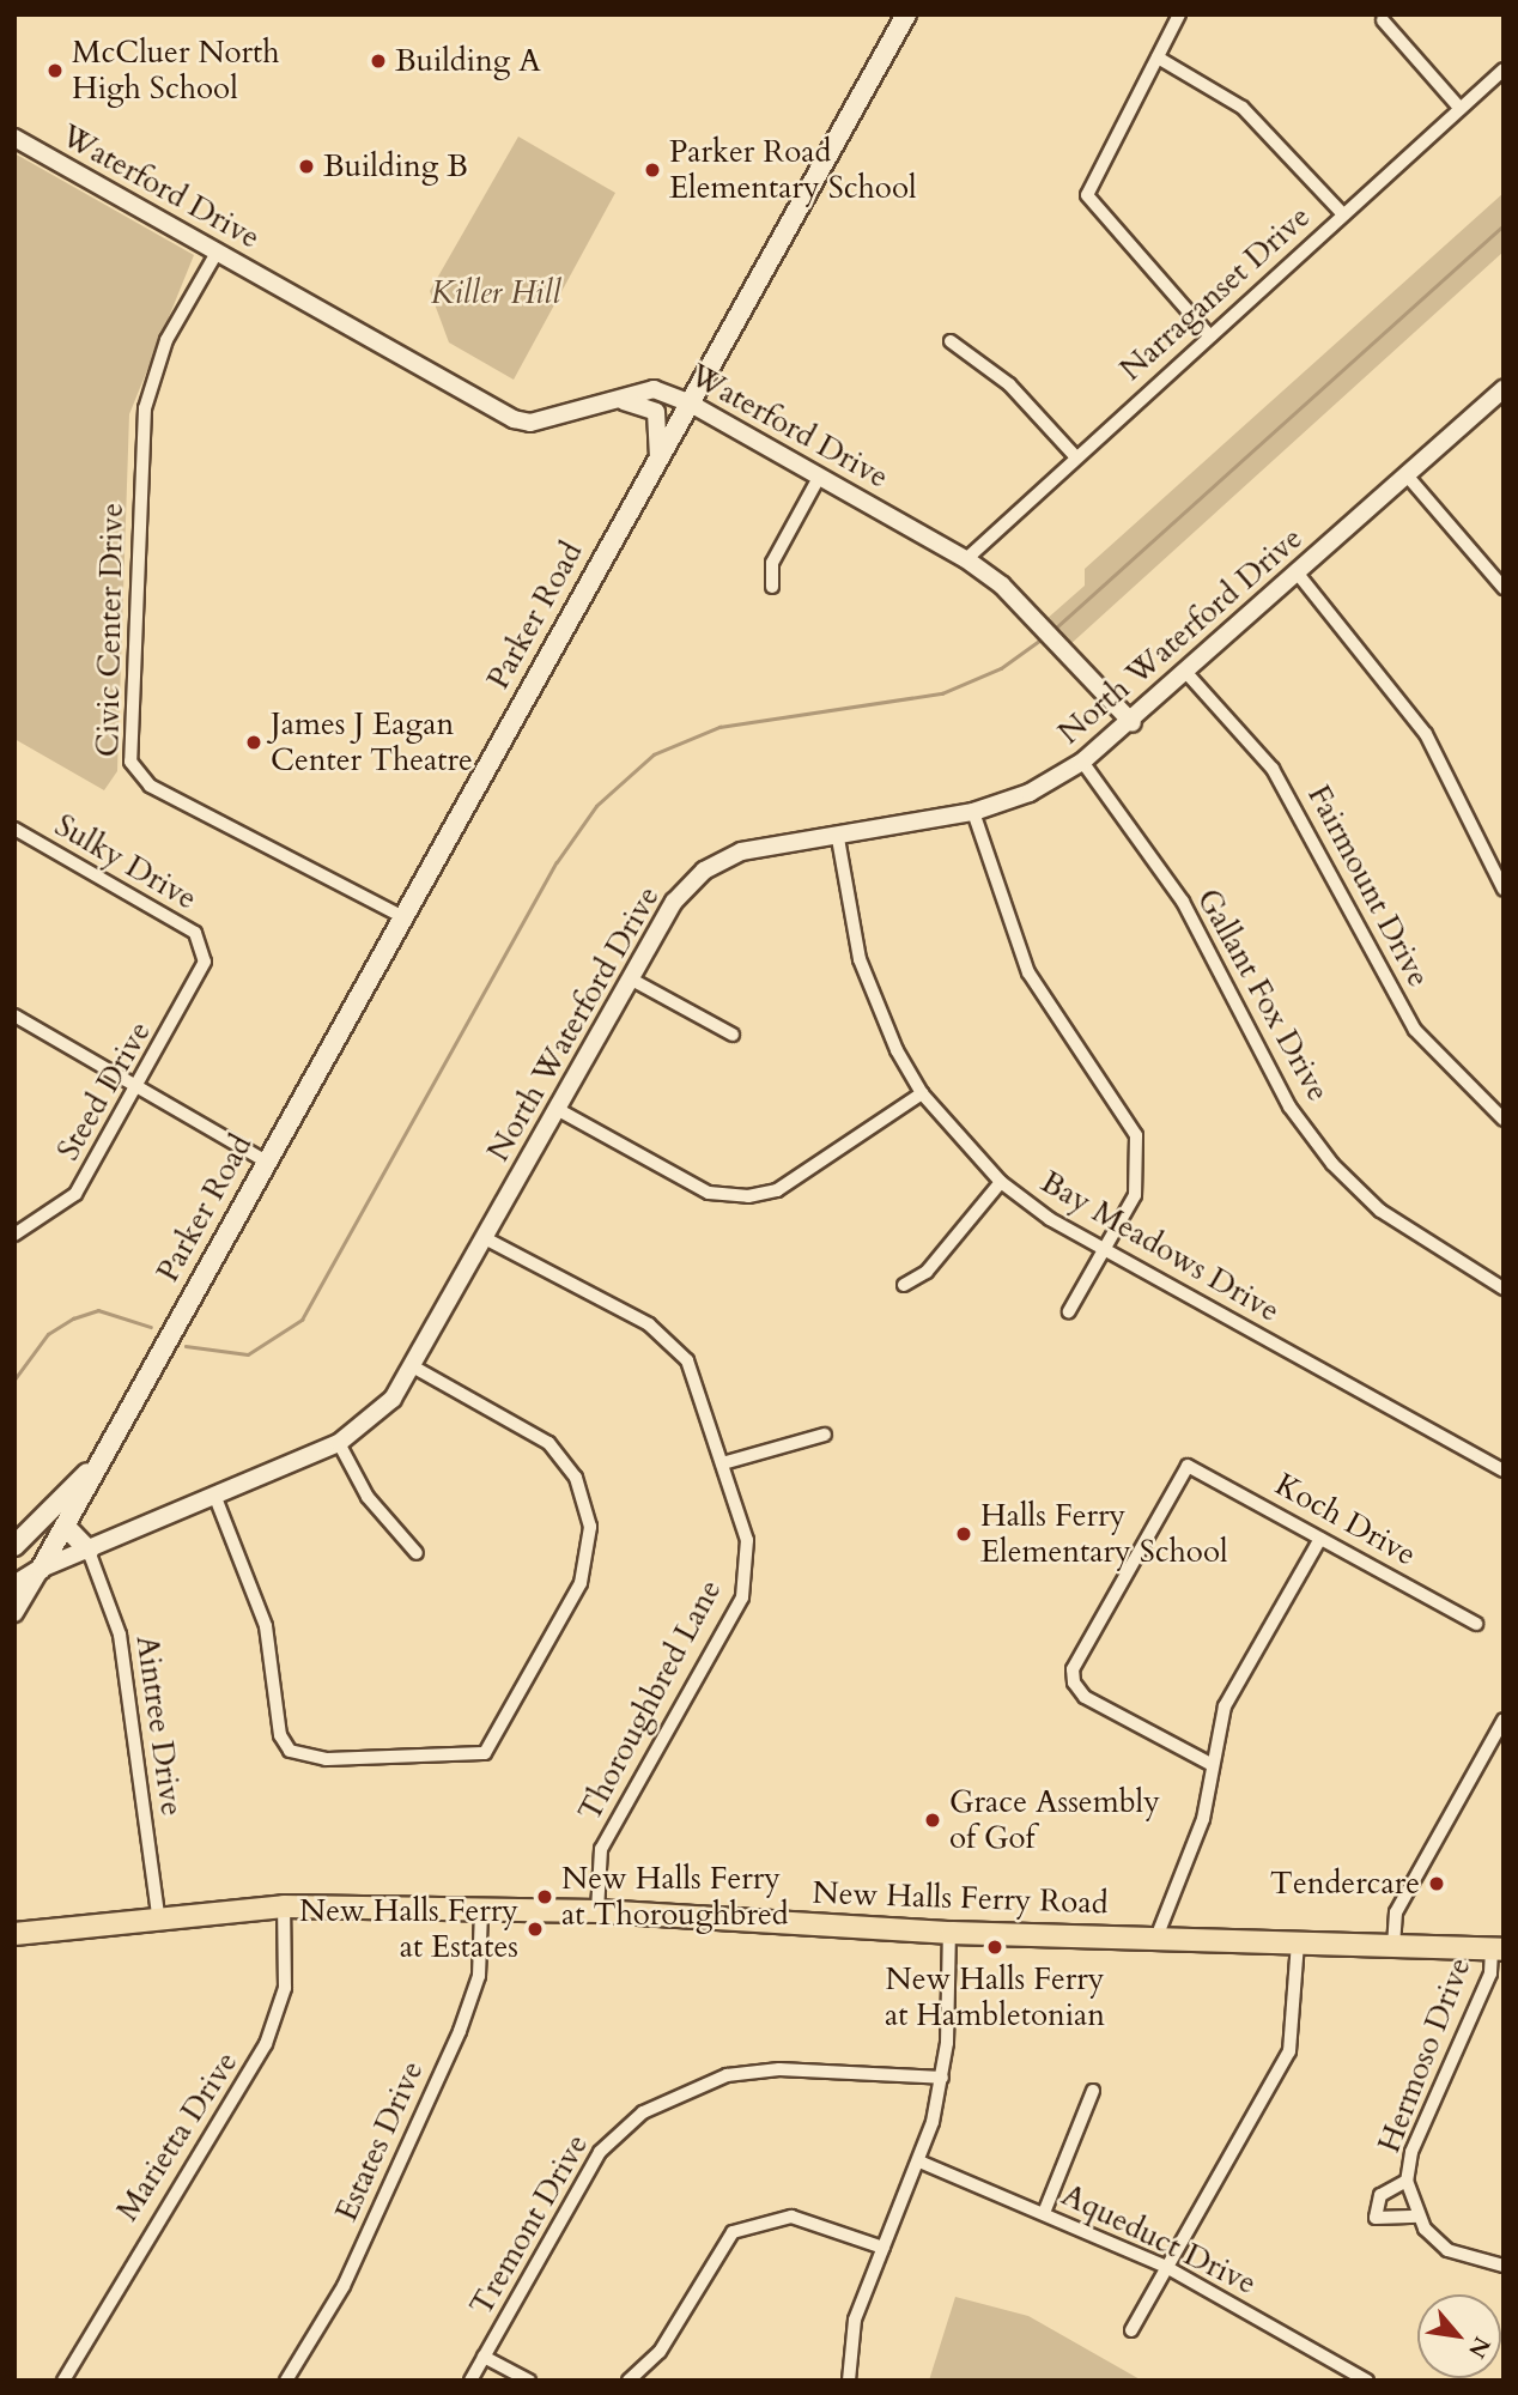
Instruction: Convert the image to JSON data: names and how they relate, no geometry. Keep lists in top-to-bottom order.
{
  "streets": {
    "main road": ["Parker Road", "New Halls Ferry Road"],
    "street": [
      "Waterford Drive",
      "Narraganset Drive",
      "Civic Center Drive",
      "North Waterford Drive",
      "Sulky Drive",
      "Fairmount Drive",
      "Gallant Fox Drive",
      "Steed Drive",
      "Bay Meadows Drive",
      "Koch Drive",
      "Thoroughbred Lane",
      "Aintree Drive",
      "Hermoso Drive",
      "Marietta Drive",
      "Estates Drive",
      "Tremont Drive",
      "Aqueduct Drive"
    ]
  },
  "crossings": [
    ["Waterford Drive", "Narraganset Drive"],
    ["Waterford Drive", "Parker Road"],
    ["Waterford Drive", "Civic Center Drive"],
    ["Waterford Drive", "North Waterford Drive"],
    ["Parker Road", "Civic Center Drive"],
    ["Parker Road", "North Waterford Drive"],
    ["North Waterford Drive", "Fairmount Drive"],
    ["North Waterford Drive", "Gallant Fox Drive"],
    ["North Waterford Drive", "Bay Meadows Drive"],
    ["North Waterford Drive", "Thoroughbred Lane"],
    ["North Waterford Drive", "Aintree Drive"],
    ["Sulky Drive", "Steed Drive"],
    ["Thoroughbred Lane", "New Halls Ferry Road"],
    ["Aintree Drive", "New Halls Ferry Road"],
    ["New Halls Ferry Road", "Hermoso Drive"],
    ["New Halls Ferry Road", "Marietta Drive"],
    ["New Halls Ferry Road", "Estates Drive"]
  ],
  "parks": ["Killer Hill"],
  "places": [
    "Building A",
    "McCluer North High School",
    "Building B",
    "Parker Road Elementary School",
    "James J Eagan Center Theatre",
    "Halls Ferry Elementary School",
    "Grace Assembly of Gof",
    "Tendercare",
    "New Halls Ferry at Thoroughbred",
    "New Halls Ferry at Estates",
    "New Halls Ferry at Hambletonian"
  ],
  "north": "bottom right"
}
